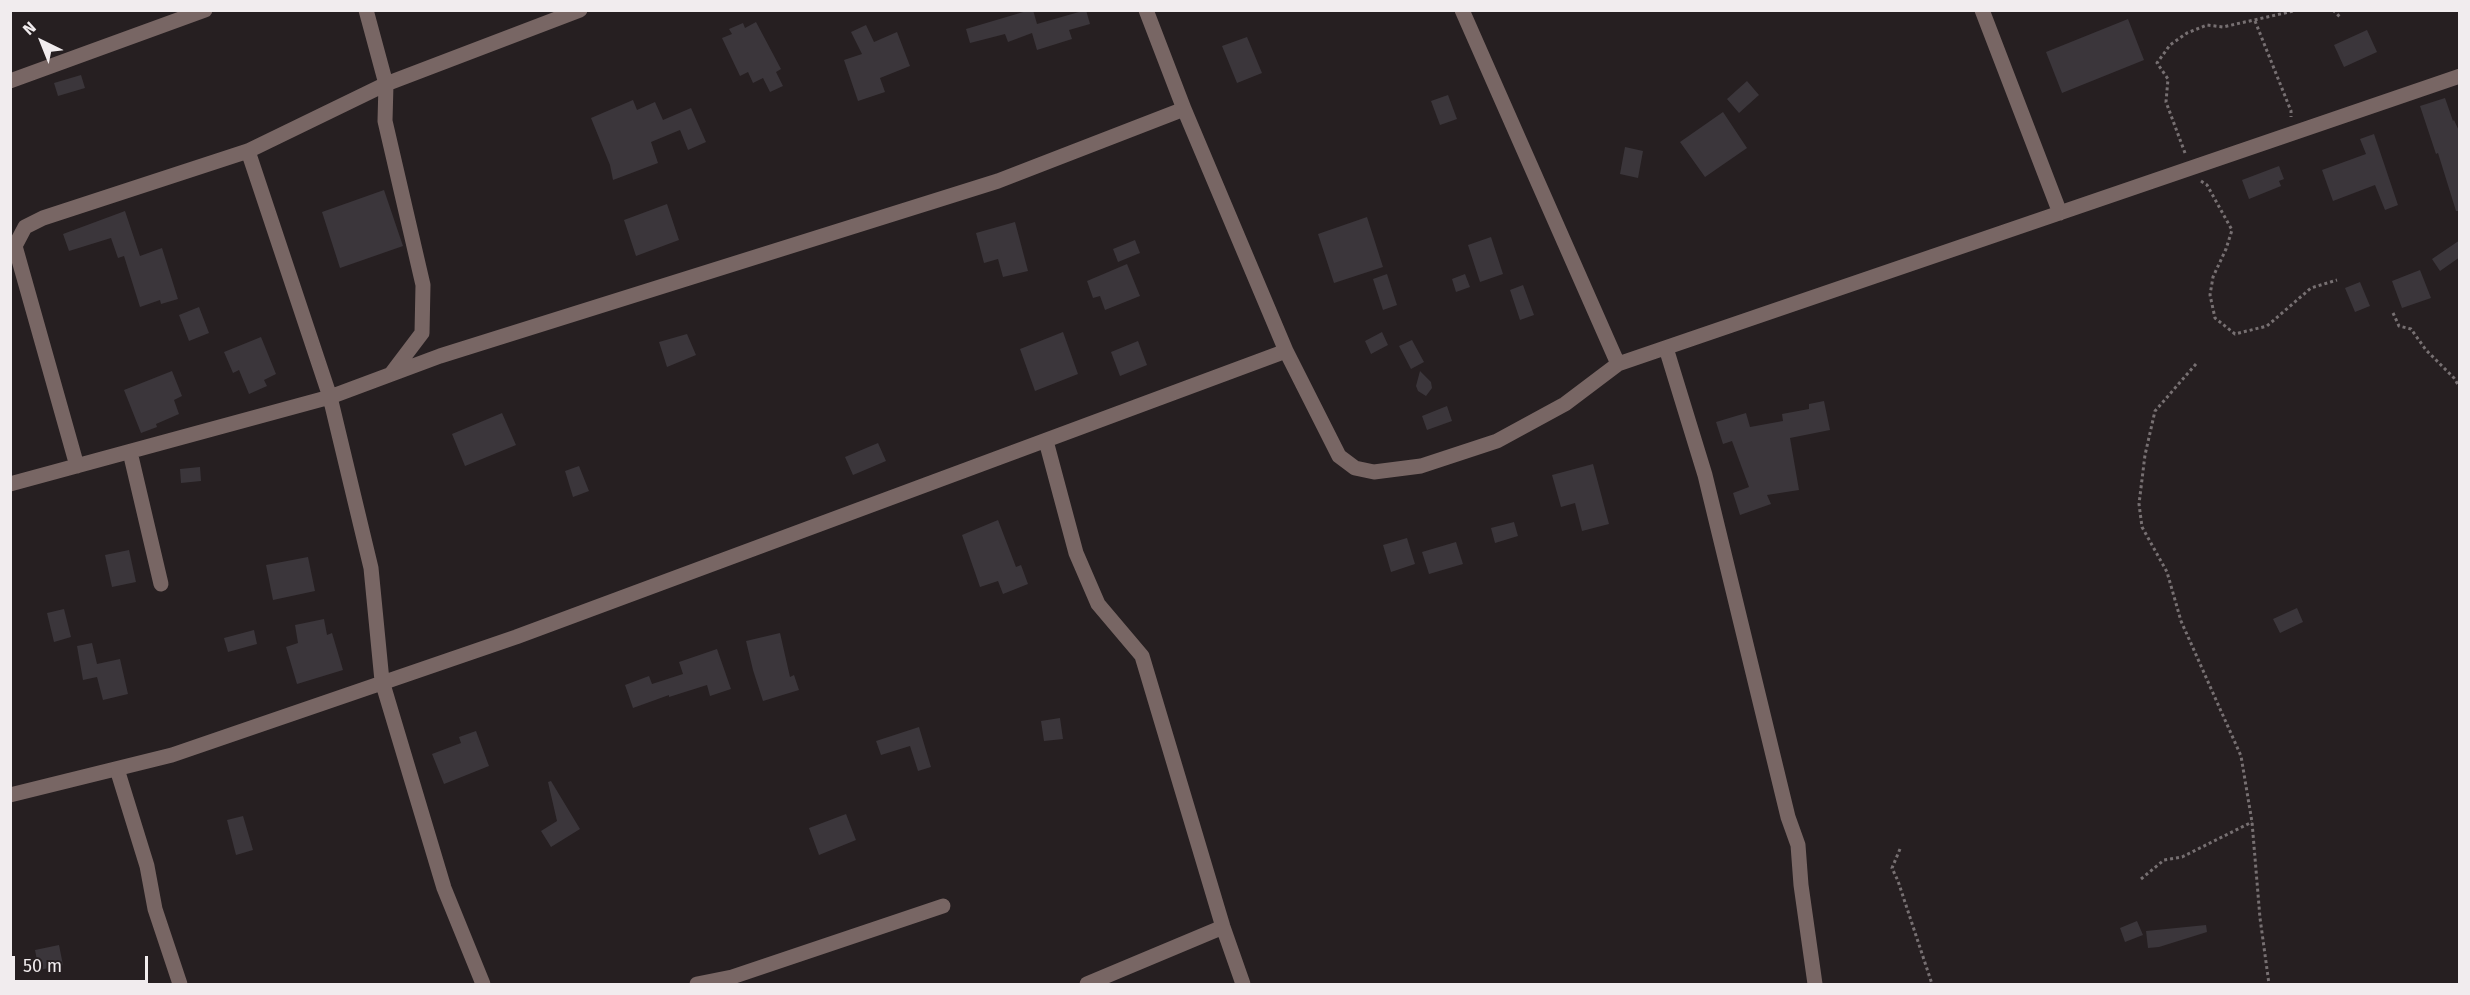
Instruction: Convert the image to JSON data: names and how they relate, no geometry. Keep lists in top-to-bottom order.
{
  "scale_bar": "50 m",
  "north": "top left"
}
